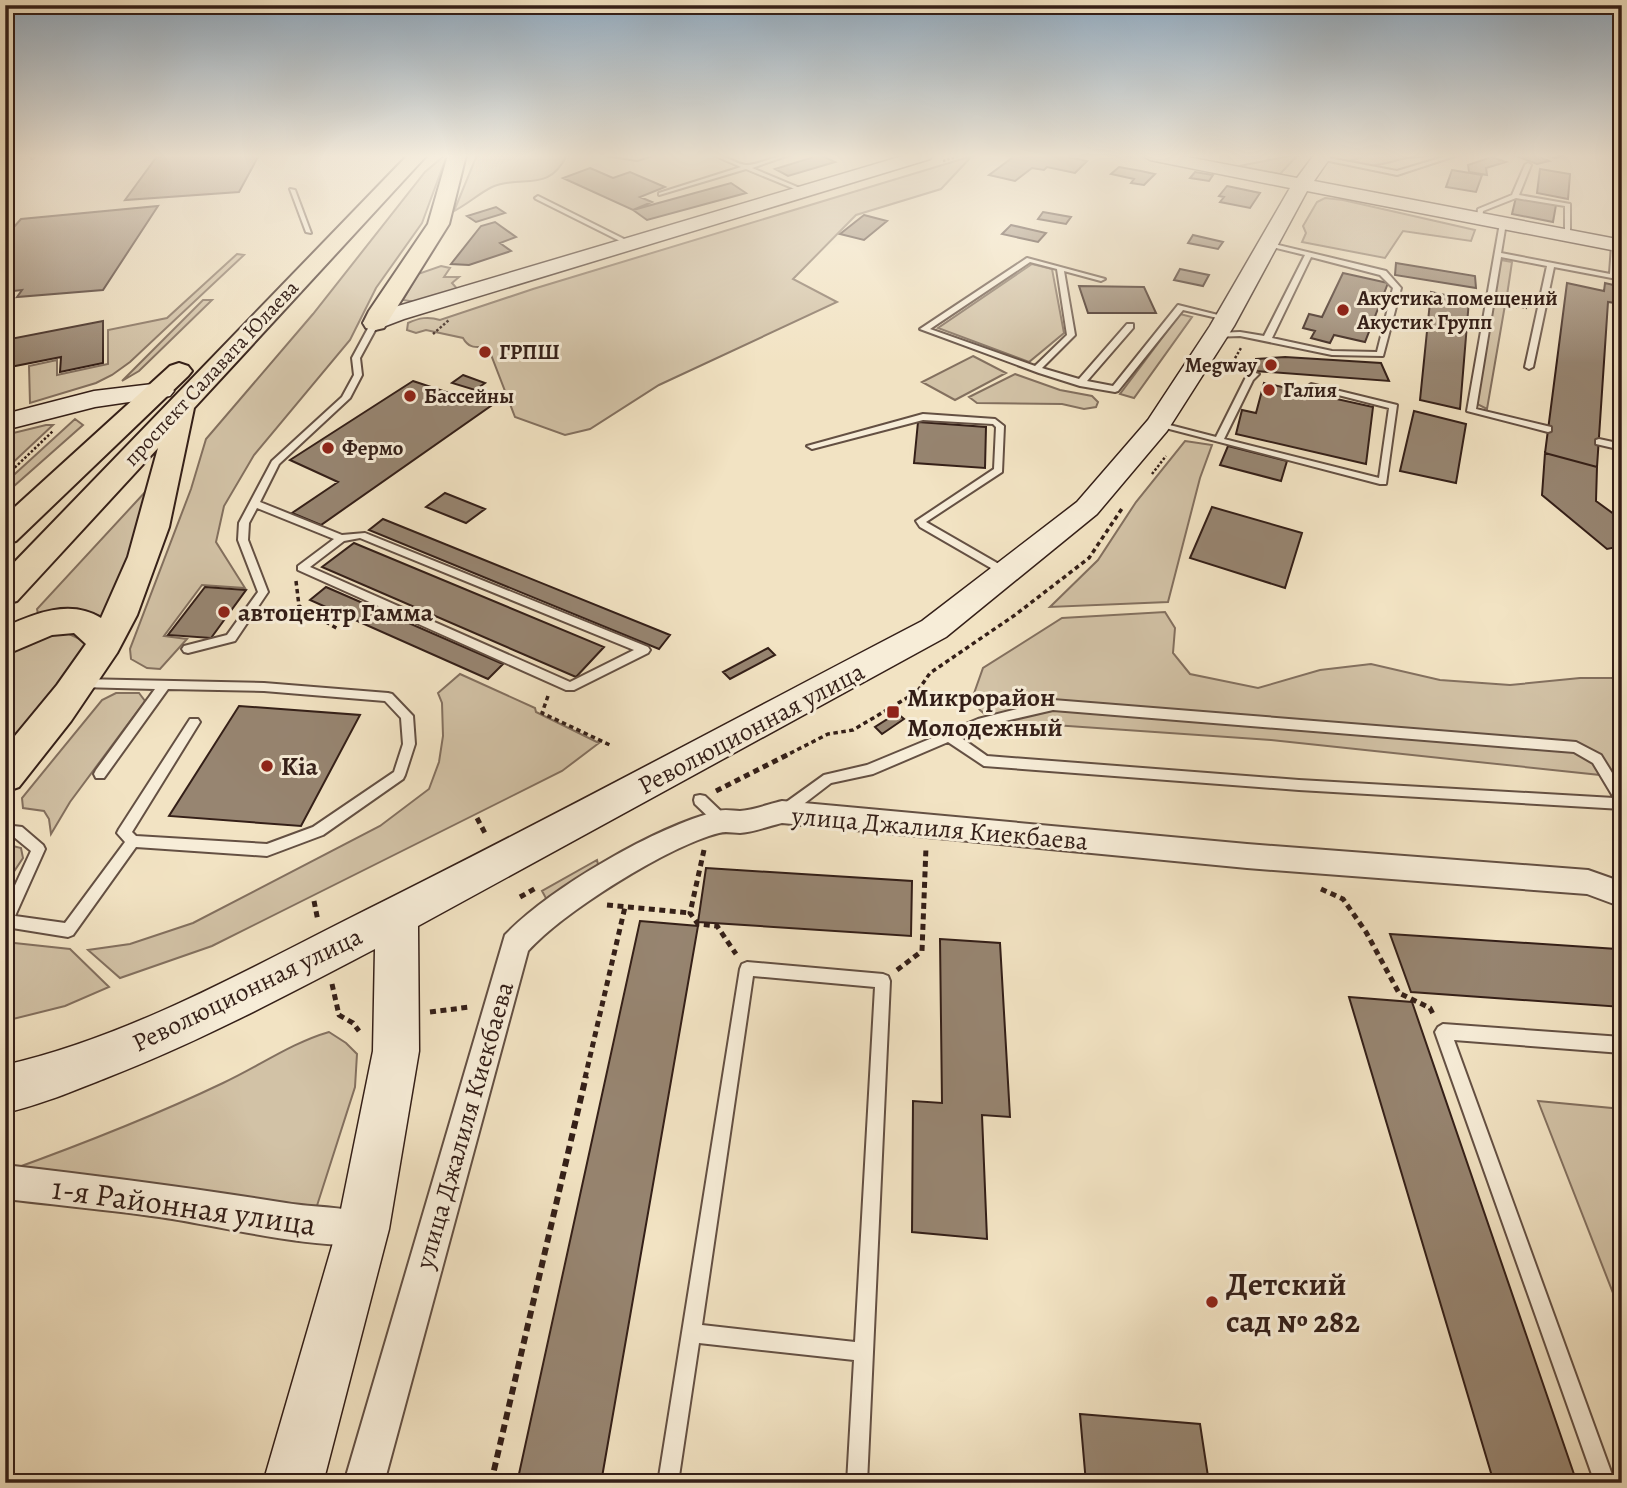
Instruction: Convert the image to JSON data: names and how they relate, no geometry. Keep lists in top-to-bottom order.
{
  "streets": {
    "main road": ["проспект Салавата Юлаева"],
    "street": ["Революционная улица", "улица Джалиля Киекбаева", "1-я Районная улица"]
  },
  "places": {
    "other": [
      "Акустика помещений Акустик Групп",
      "ГРПШ",
      "Megway",
      "Галия",
      "Бассейны",
      "Фермо",
      "автоцентр Гамма",
      "Kia",
      "Детский сад № 282"
    ],
    "transit": ["Микрорайон Молодежный"]
  }
}
